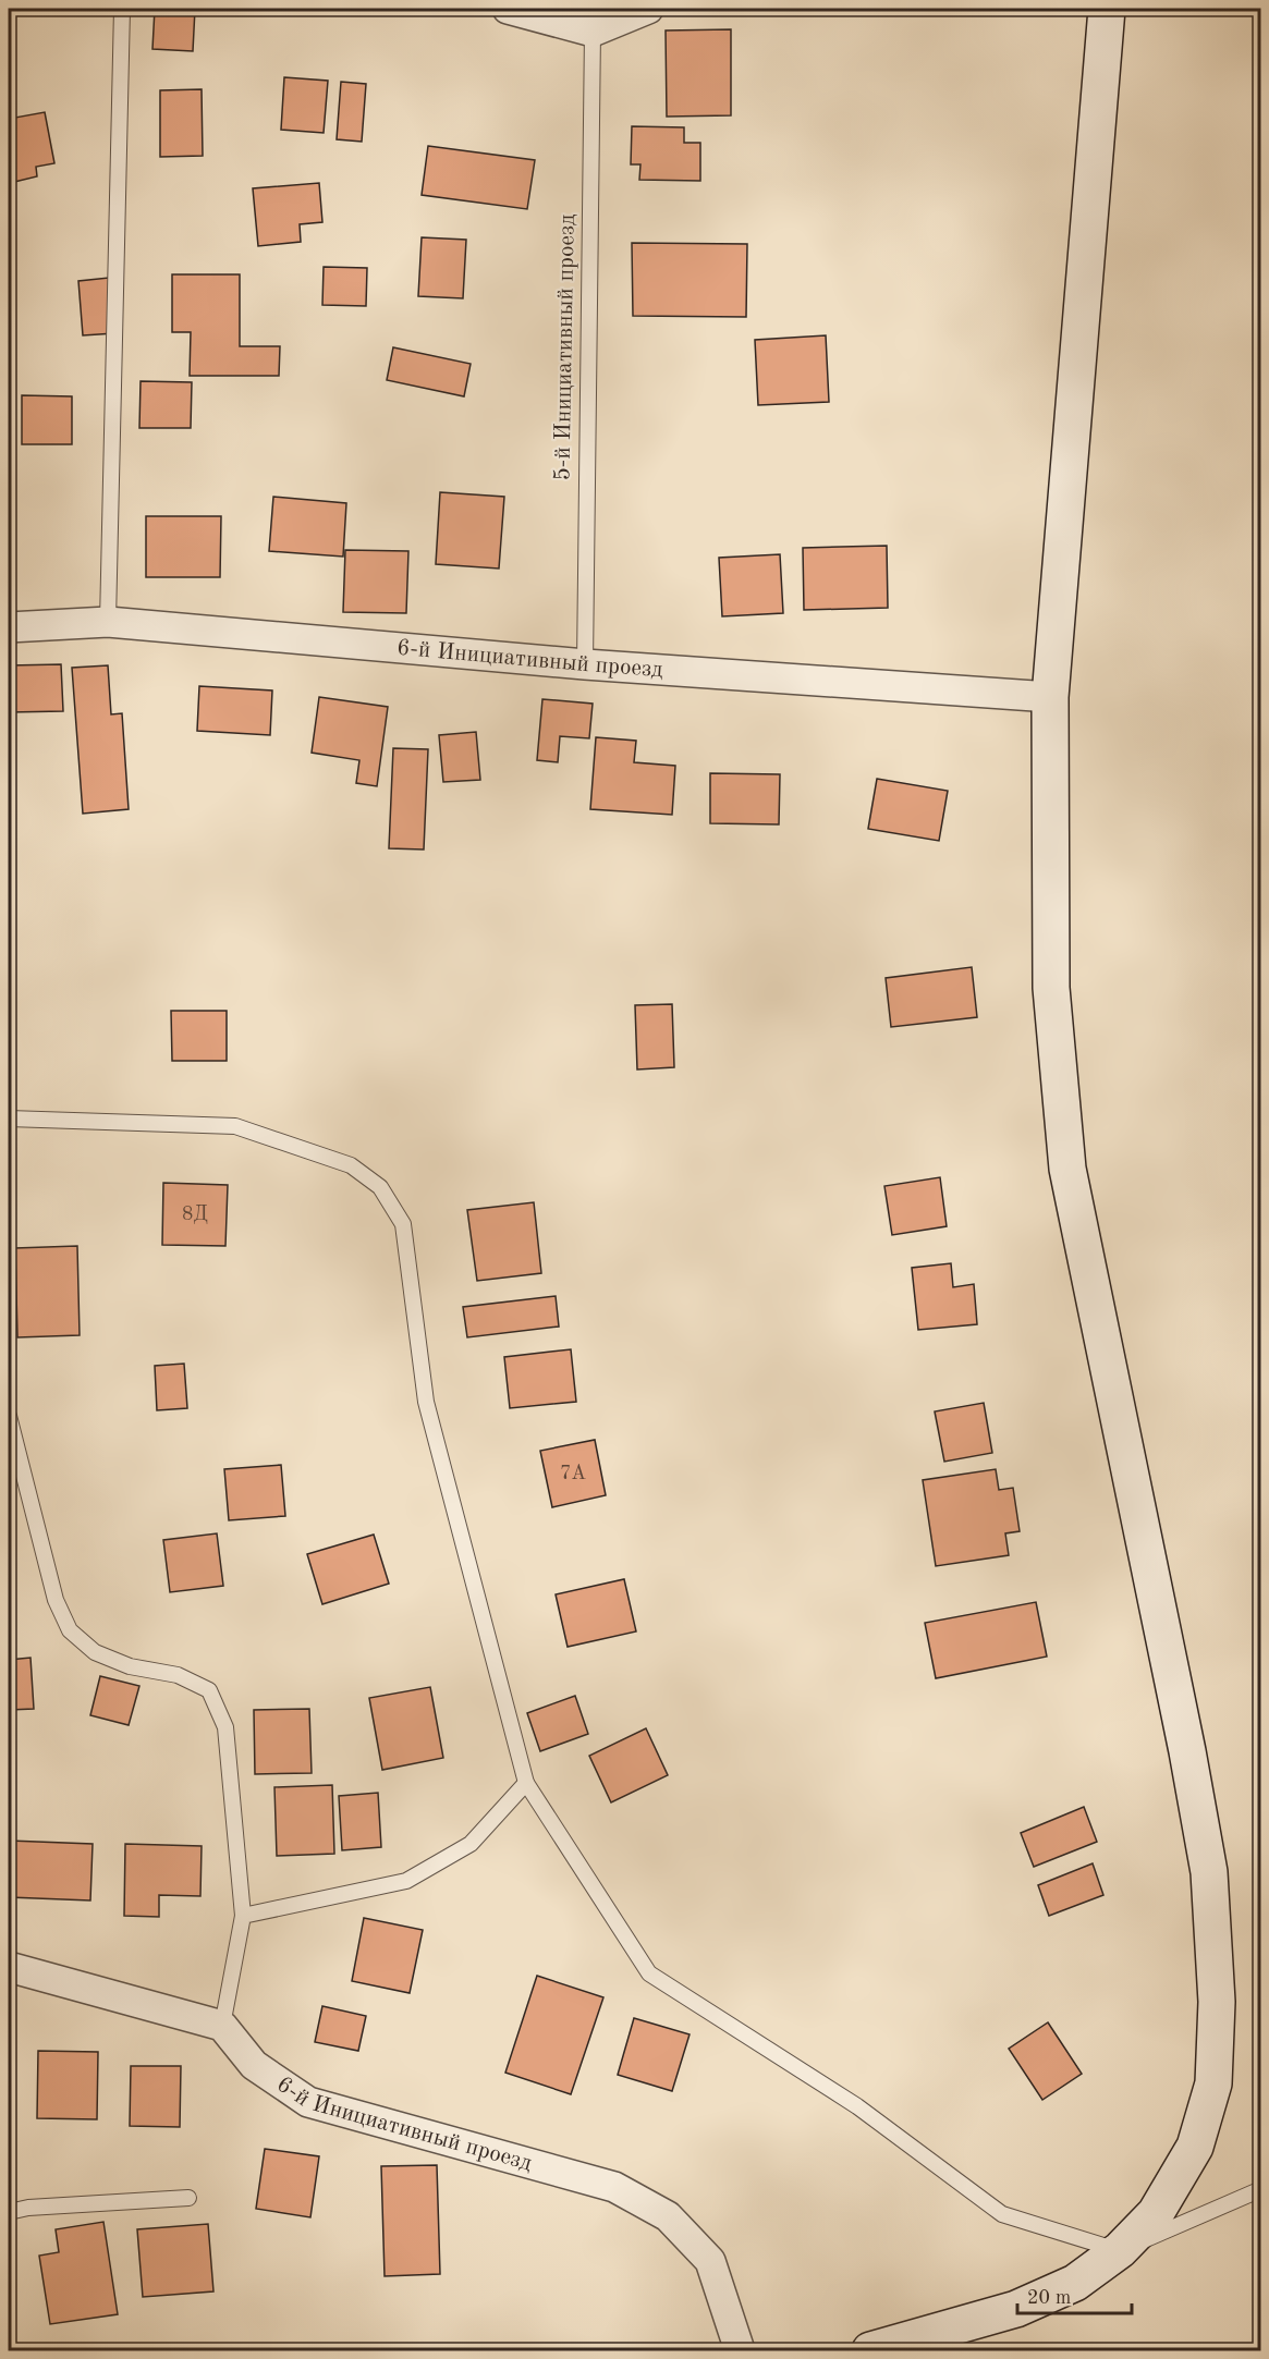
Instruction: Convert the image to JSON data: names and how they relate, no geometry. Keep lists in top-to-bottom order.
{
  "streets": {
    "street": ["6-й Инициативный проезд"],
    "lane": ["5-й Инициативный проезд"]
  },
  "crossings": [
    ["5-й Инициативный проезд", "6-й Инициативный проезд"]
  ],
  "house_numbers": ["8Д", "7А"],
  "scale_bar": "20 m"
}
